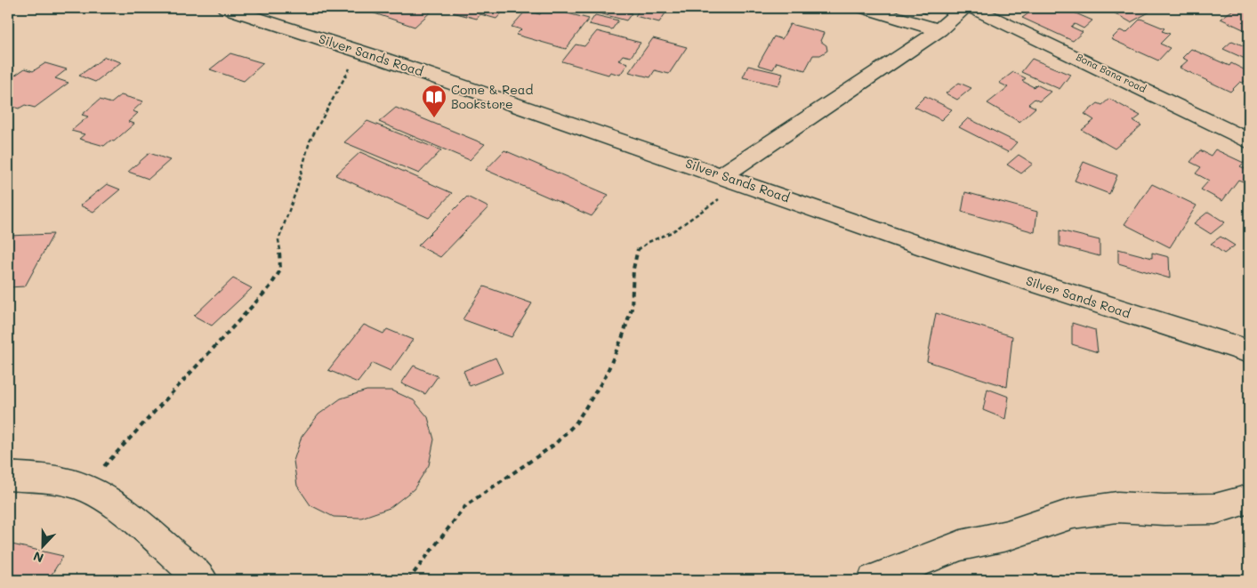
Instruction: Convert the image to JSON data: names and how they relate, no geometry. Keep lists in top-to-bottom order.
{
  "streets": {
    "street": ["Silver Sands Road", "Bona Bana road"]
  },
  "places": {
    "library": ["Come & Read Bookstore"]
  },
  "north": "bottom"
}
